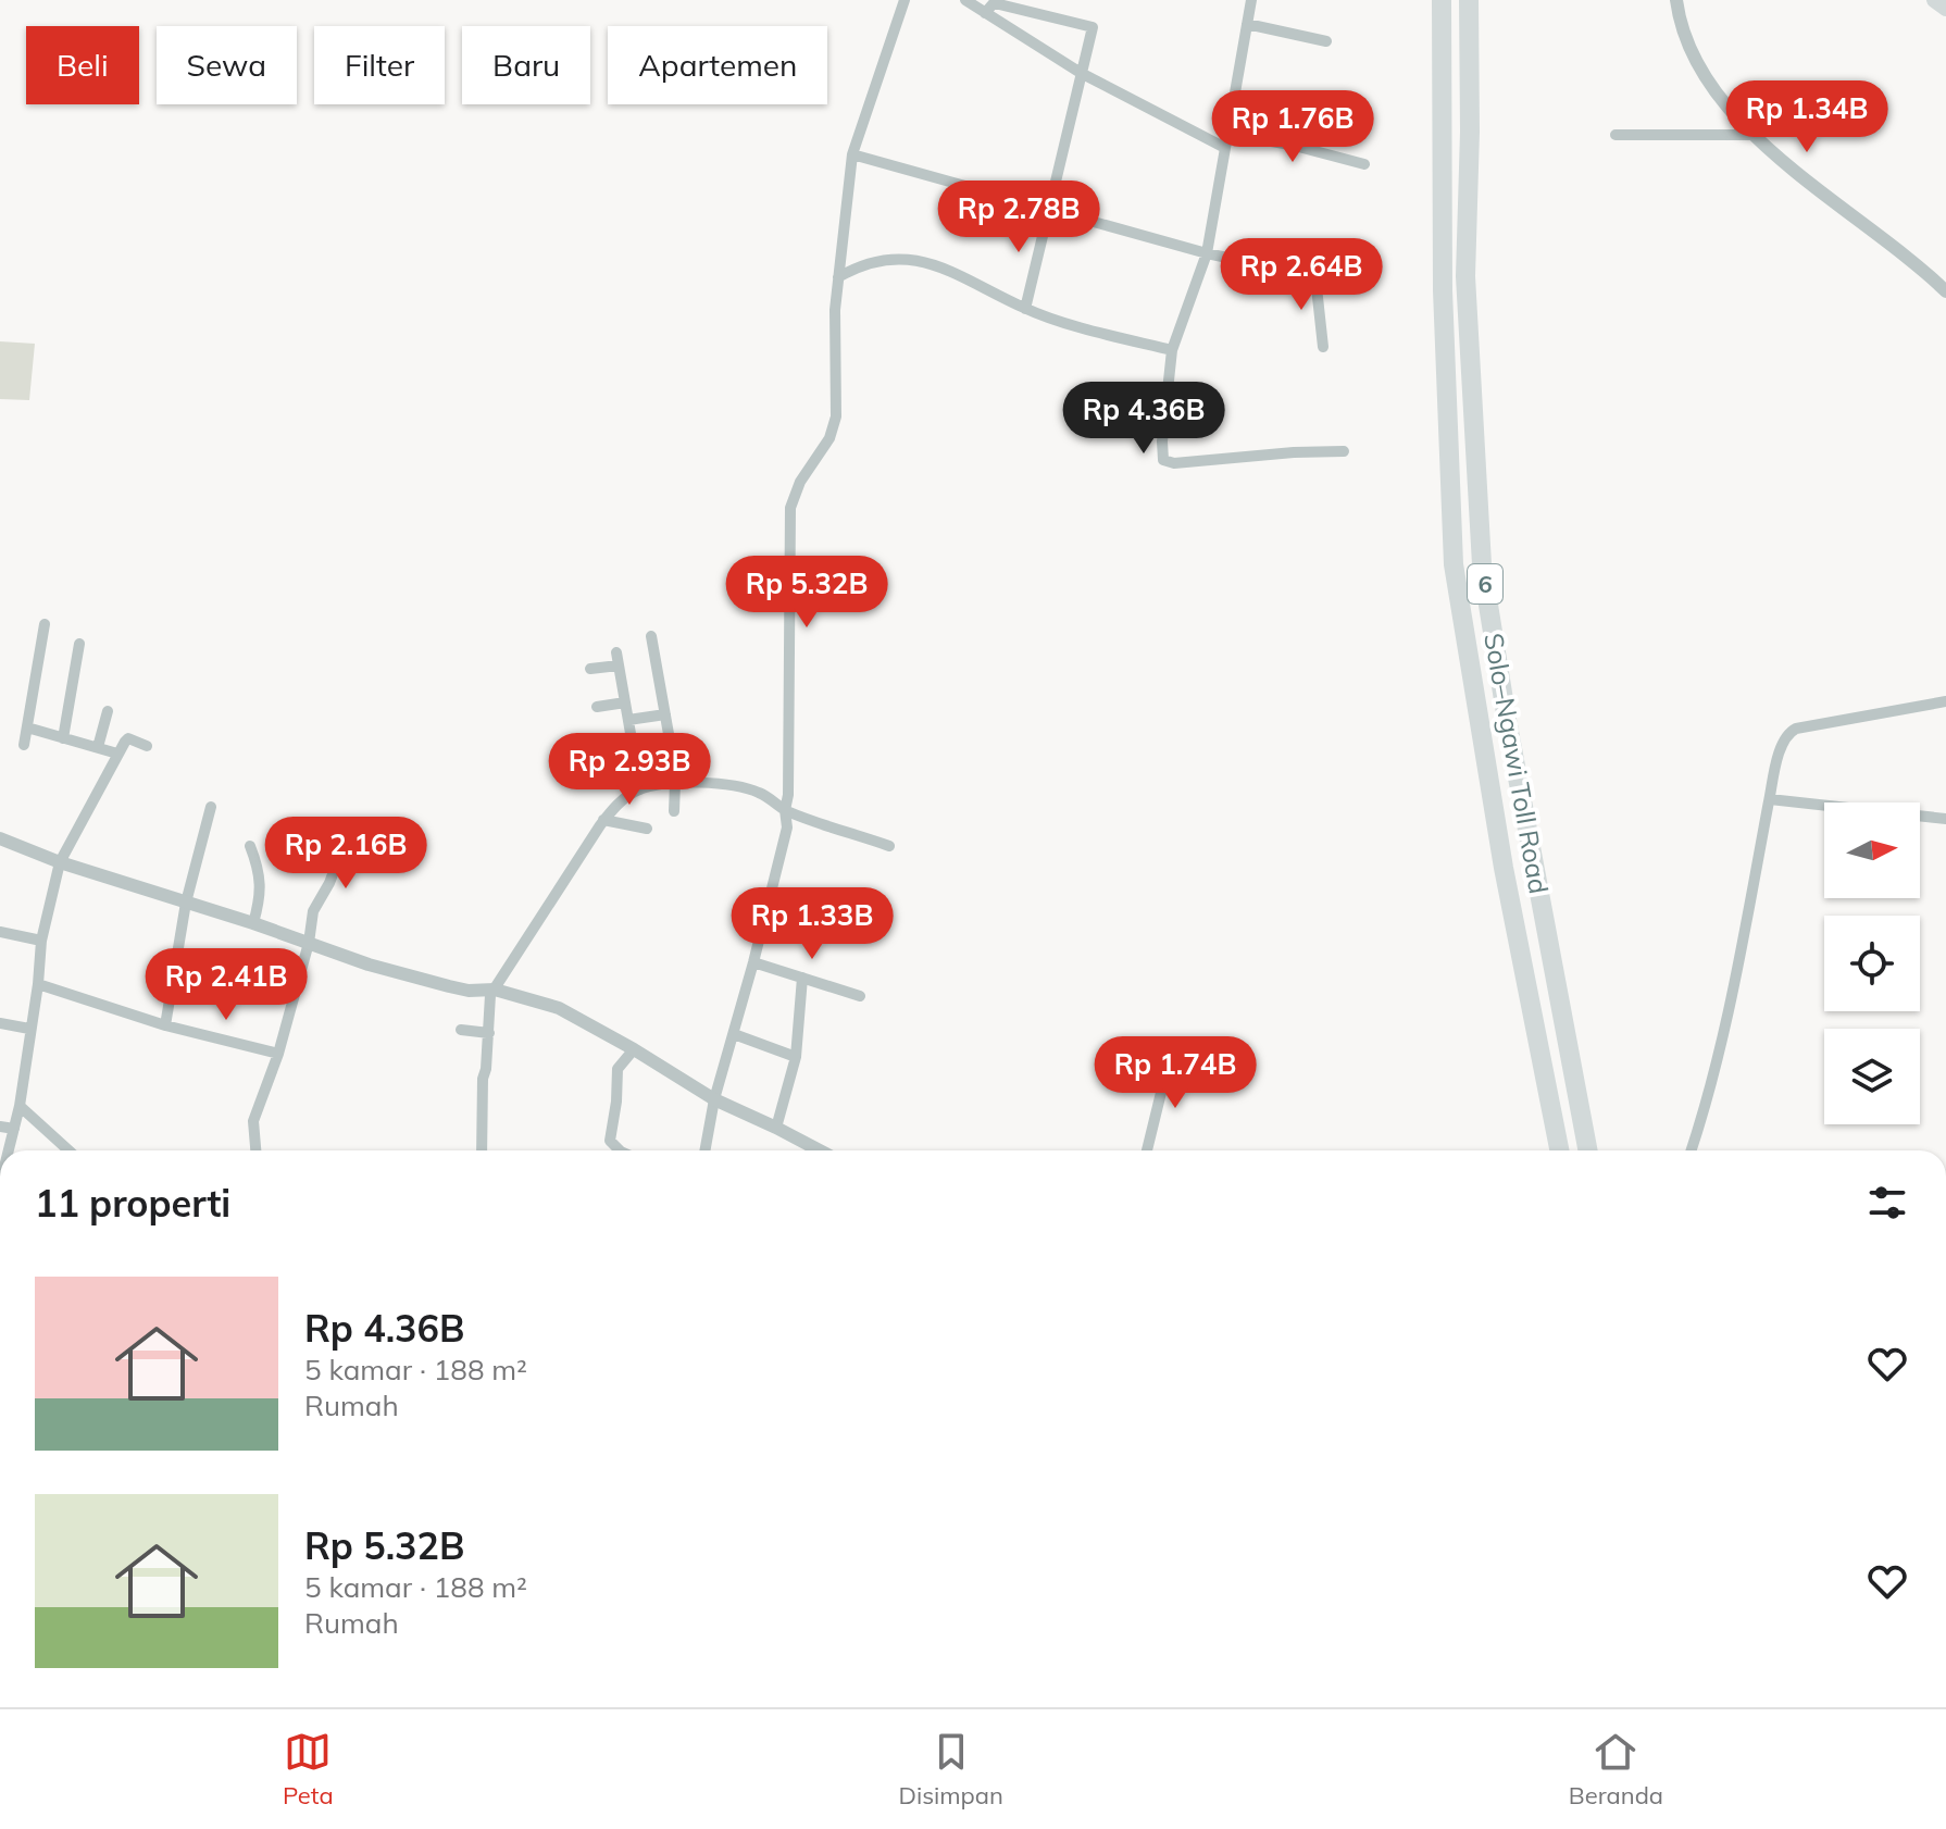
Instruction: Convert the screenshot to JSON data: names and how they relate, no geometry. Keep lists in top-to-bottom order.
{
  "streets": {
    "highway": ["6", "Solo–Ngawi Toll Road"]
  },
  "north": "right",
  "page": {
    "chip": [
      "Beli",
      "Sewa",
      "Filter",
      "Baru",
      "Apartemen"
    ],
    "price": [
      "Rp 1.34B",
      "Rp 1.76B",
      "Rp 2.78B",
      "Rp 2.64B",
      "Rp 4.36B",
      "Rp 5.32B",
      "Rp 2.93B",
      "Rp 2.16B",
      "Rp 1.33B",
      "Rp 2.41B",
      "Rp 1.74B"
    ],
    "heading": "11 properti",
    "list": [
      {
        "name": "Rp 4.36B",
        "note": "5 kamar · 188 m² · Rumah"
      },
      {
        "name": "Rp 5.32B",
        "note": "5 kamar · 188 m² · Rumah"
      }
    ],
    "tabs": ["Peta", "Disimpan", "Beranda"]
  }
}
